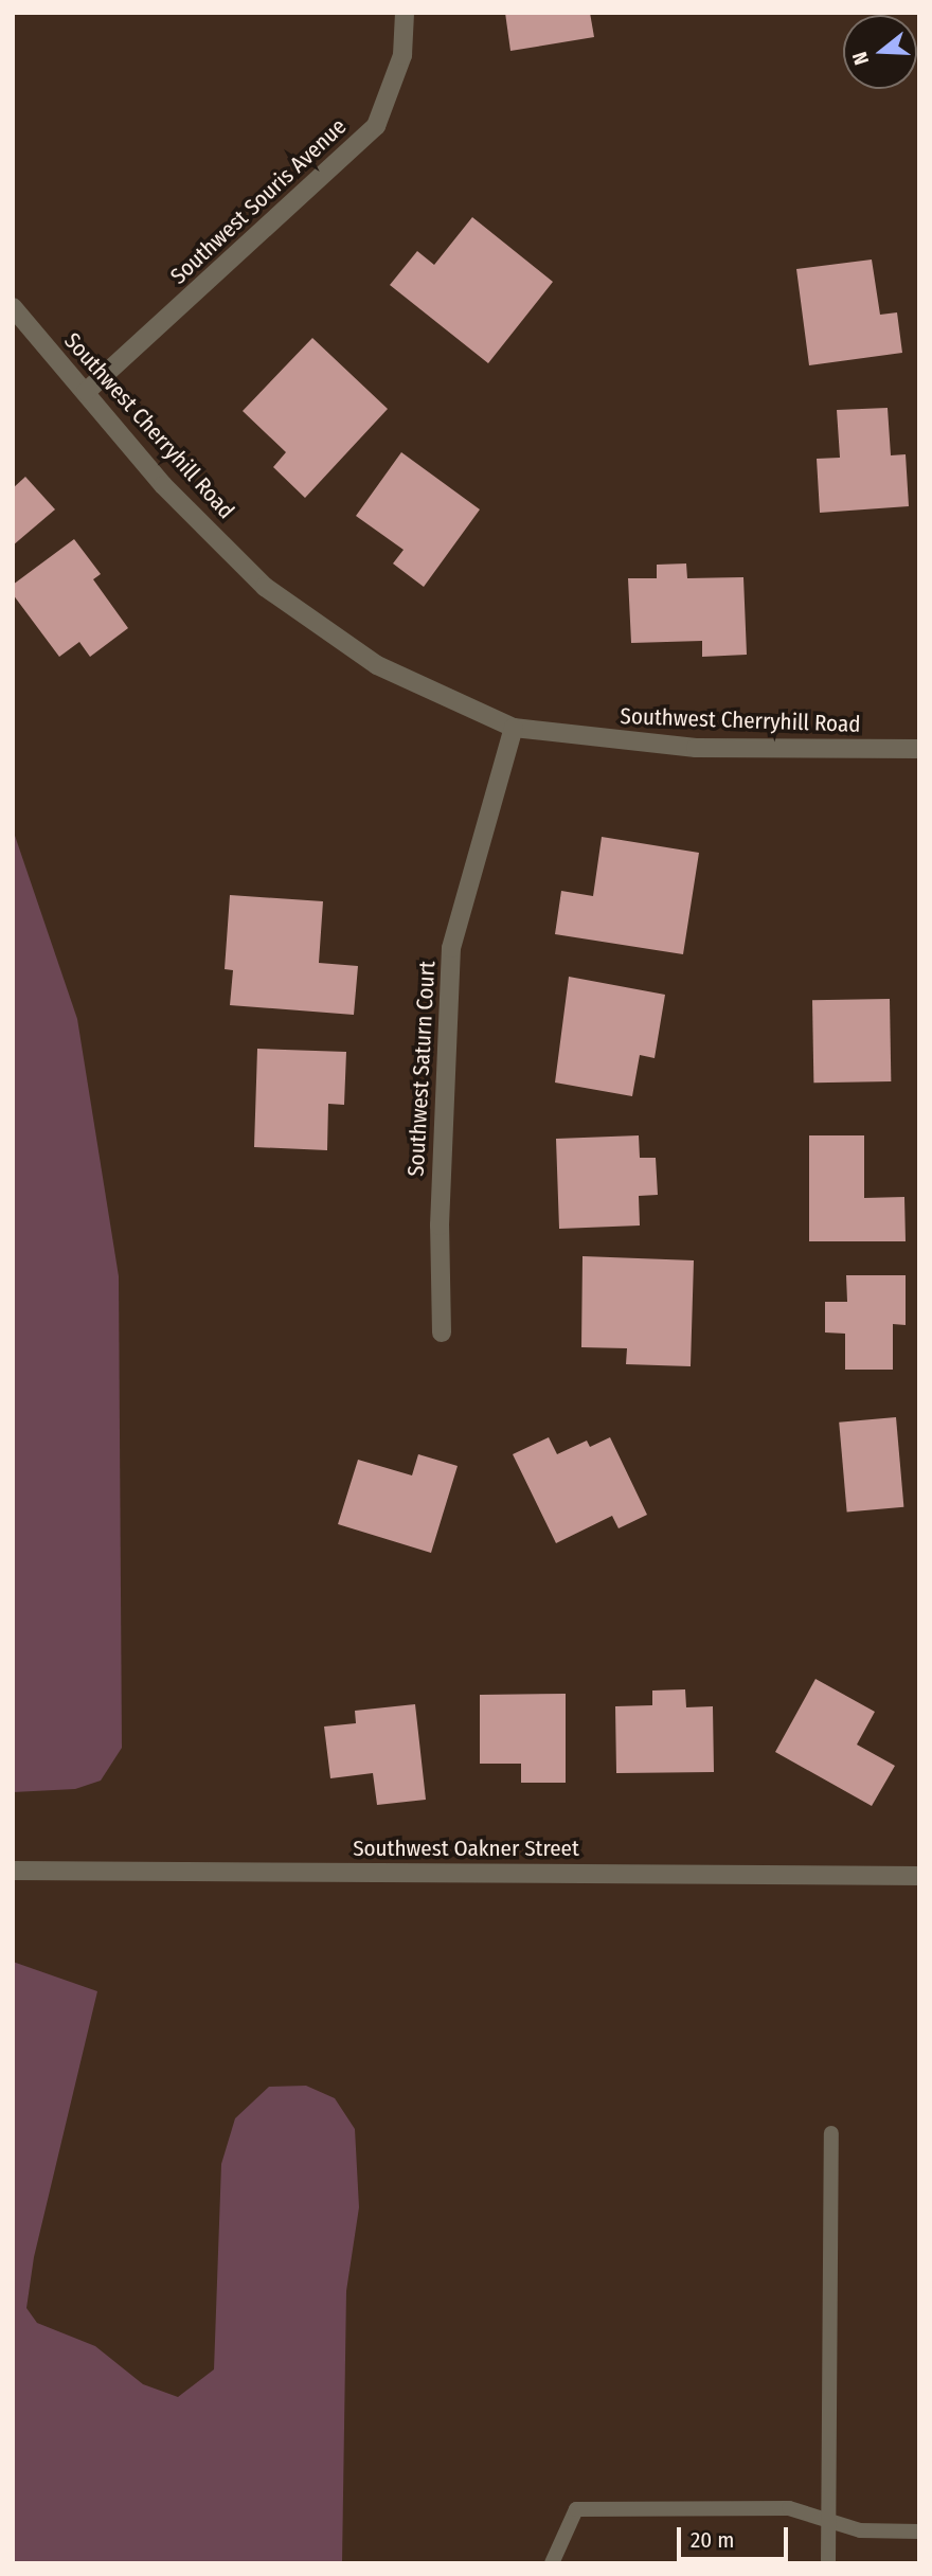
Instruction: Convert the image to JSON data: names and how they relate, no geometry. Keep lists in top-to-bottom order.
{
  "streets": {
    "street": [
      "Southwest Souris Avenue",
      "Southwest Cherryhill Road",
      "Southwest Saturn Court",
      "Southwest Oakner Street"
    ]
  },
  "crossings": [
    ["Southwest Souris Avenue", "Southwest Cherryhill Road"],
    ["Southwest Cherryhill Road", "Southwest Saturn Court"]
  ],
  "scale_bar": "20 m",
  "north": "left"
}
